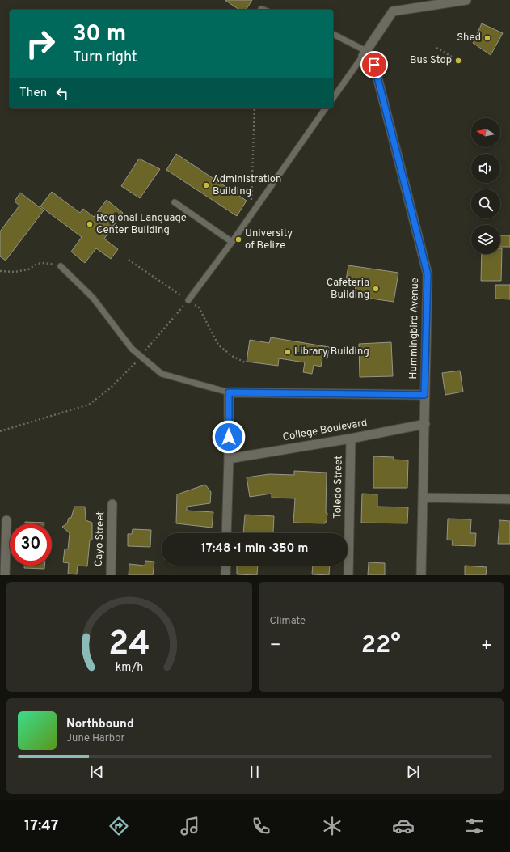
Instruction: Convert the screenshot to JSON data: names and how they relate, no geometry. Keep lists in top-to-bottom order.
{
  "streets": {
    "street": [
      "Hummingbird Avenue",
      "College Boulevard",
      "Toledo Street",
      "Cayo Street"
    ]
  },
  "crossings": [
    ["Hummingbird Avenue", "College Boulevard"],
    ["College Boulevard", "Toledo Street"]
  ],
  "places": [
    "Shed",
    "Bus Stop",
    "Administration Building",
    "Regional Language Center Building",
    "University of Belize",
    "Cafeteria Building",
    "Library Building"
  ],
  "north": "left",
  "page": {
    "turn": ["30 m", "Turn right"],
    "then": "Then",
    "limit": "30",
    "trip": "17:48 · 1 min · 350 m",
    "tile": "Climate",
    "heat": ["−", "22°", "+"],
    "song": ["Northbound", "June Harbor"],
    "tabs": "17:47",
    "gauge": ["24", "km/h"]
  }
}
